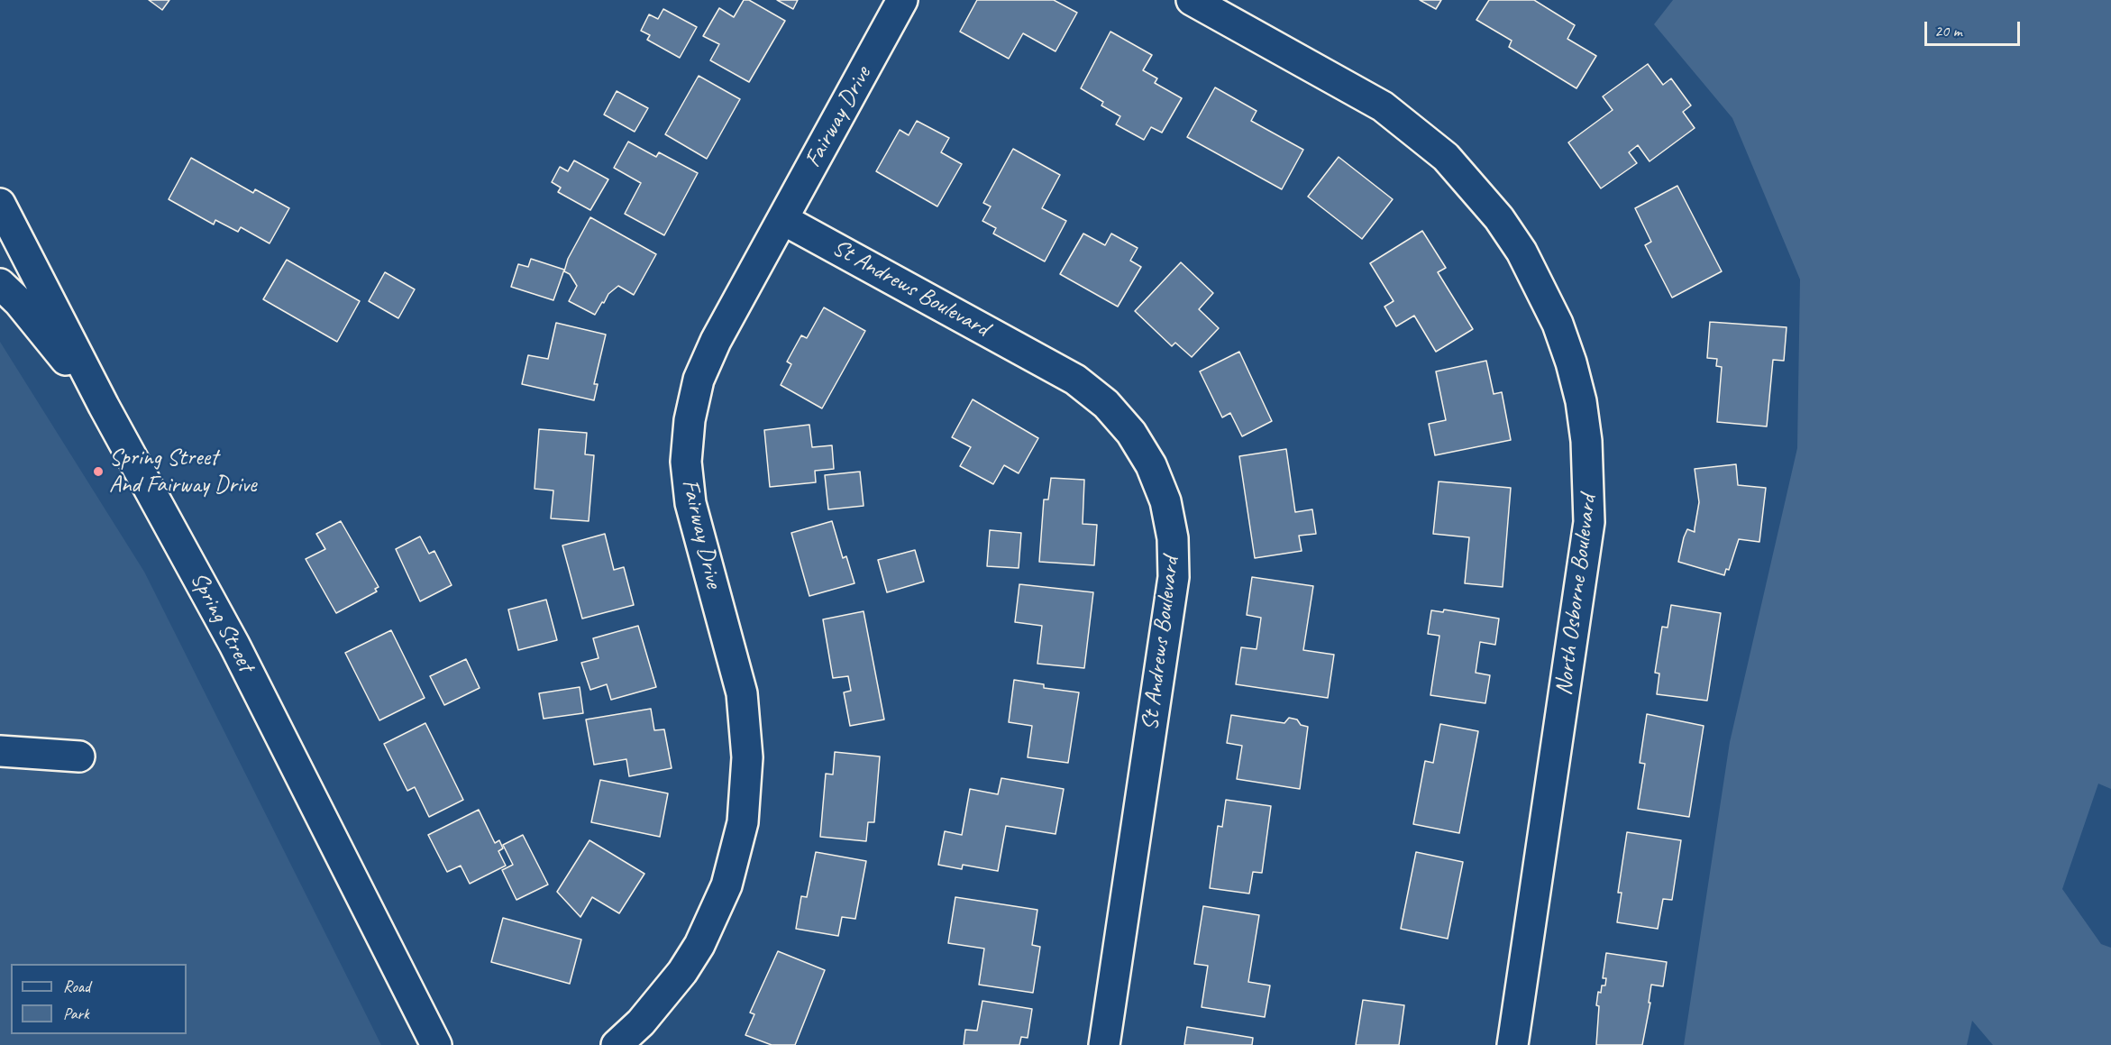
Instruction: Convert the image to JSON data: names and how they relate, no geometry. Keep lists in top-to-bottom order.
{
  "streets": {
    "street": [
      "Fairway Drive",
      "St Andrews Boulevard",
      "North Osborne Boulevard",
      "Spring Street"
    ]
  },
  "crossings": [
    ["Fairway Drive", "St Andrews Boulevard"]
  ],
  "places": ["Spring Street And Fairway Drive"],
  "legend": ["Road", "Park"],
  "scale_bar": "20 m"
}
